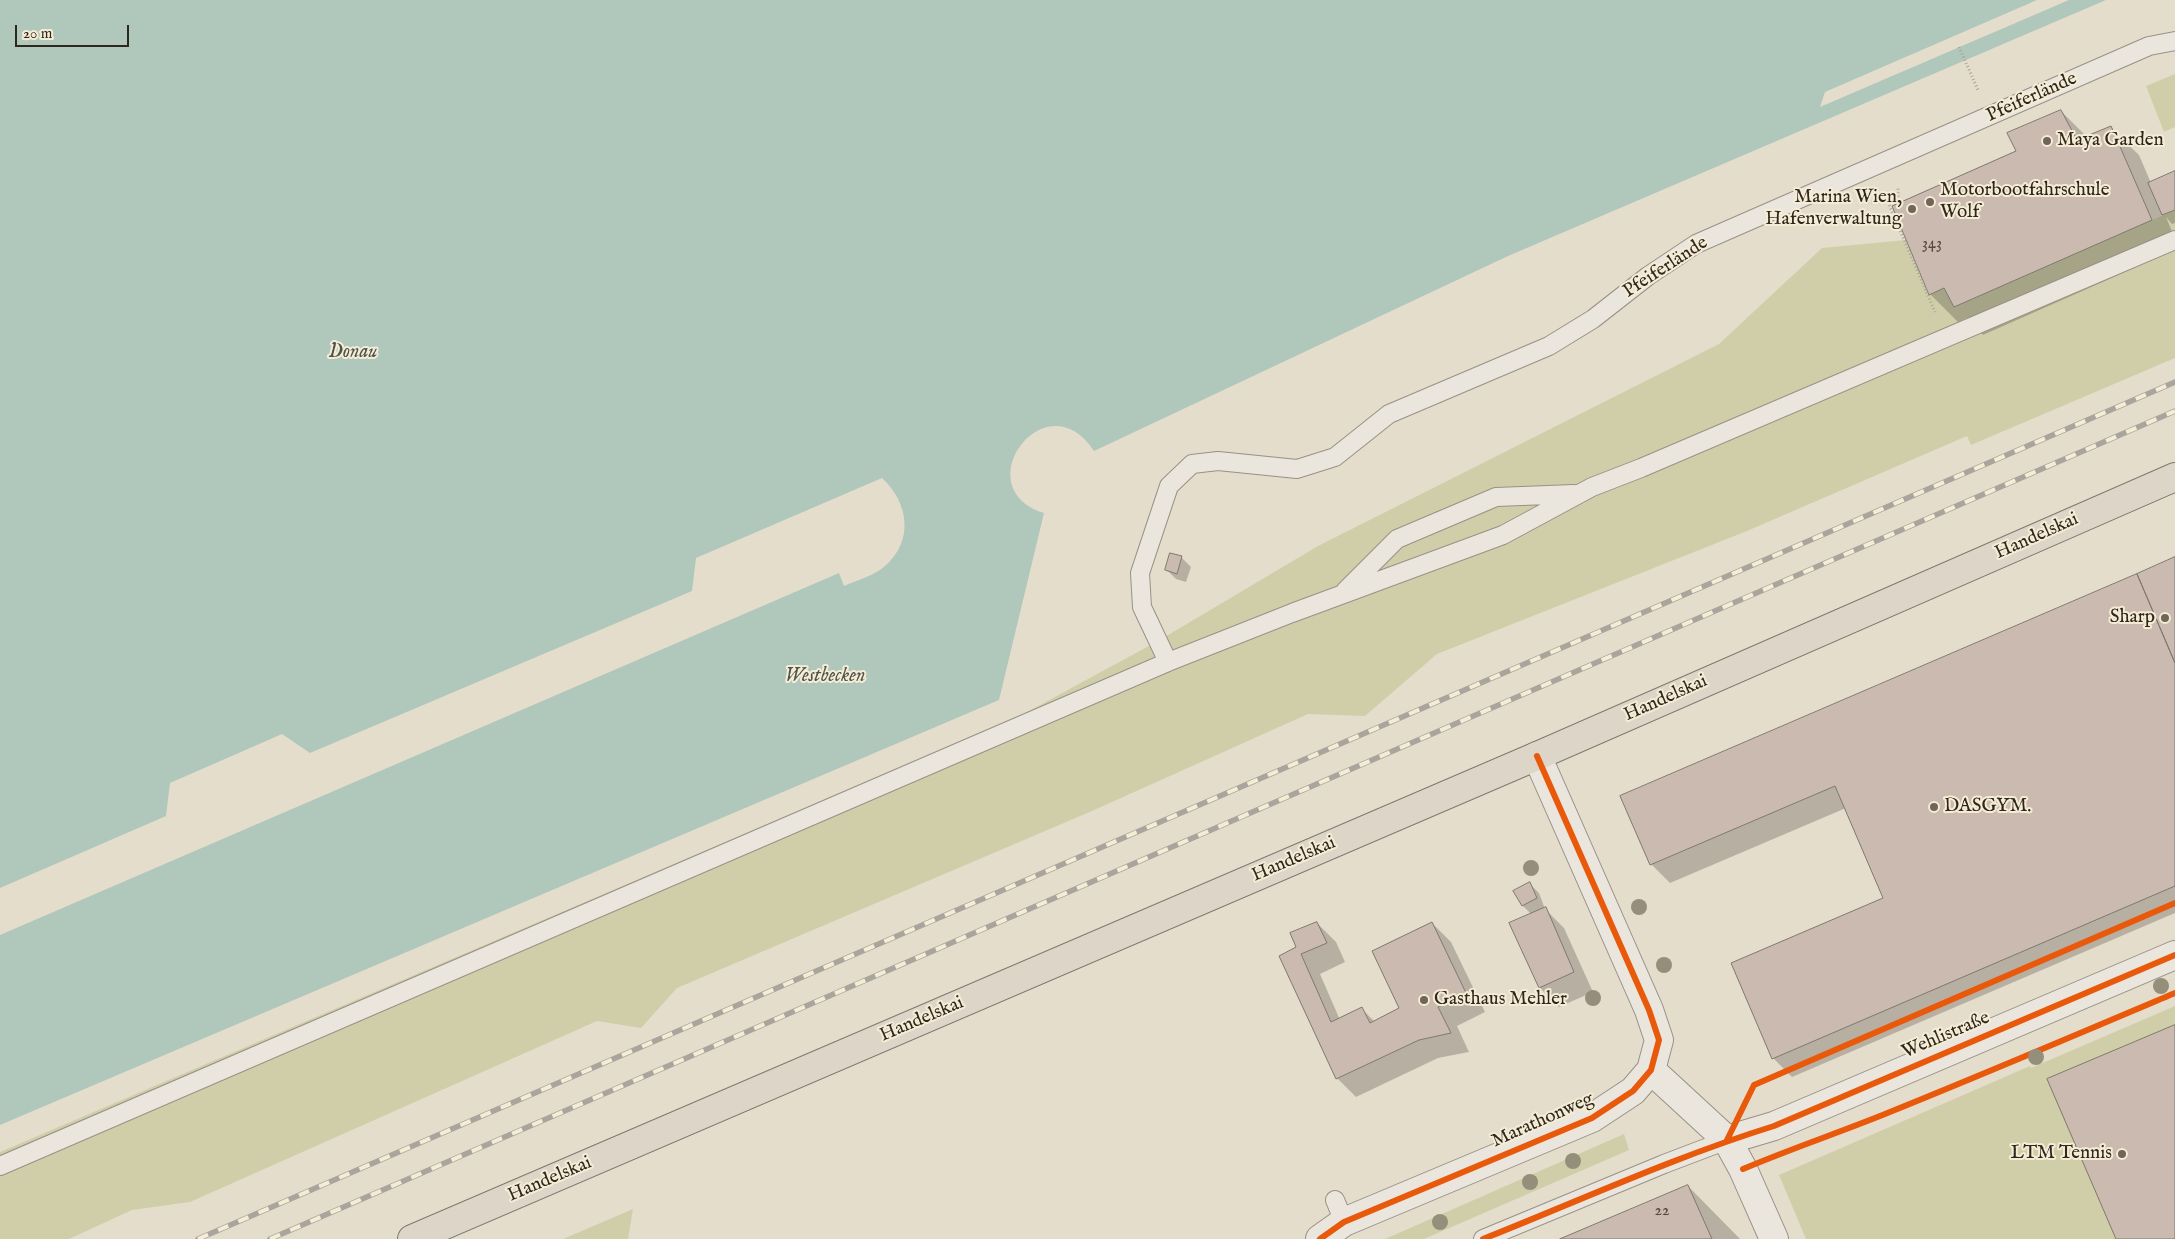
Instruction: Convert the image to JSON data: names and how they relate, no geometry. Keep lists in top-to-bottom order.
{
  "streets": {
    "main road": ["Handelskai"],
    "street": ["Wehlistraße", "Marathonweg"],
    "lane": ["Pfeiferlände"]
  },
  "crossings": [
    ["Handelskai", "Marathonweg"]
  ],
  "water": ["Donau", "Westbecken"],
  "places": [
    "Maya Garden",
    "Motorbootfahrschule Wolf",
    "Marina Wien, Hafenverwaltung",
    "Sharp",
    "DASGYM.",
    "Gasthaus Mehler",
    "LTM Tennis"
  ],
  "house_numbers": ["343", "22"],
  "scale_bar": "20 m"
}
